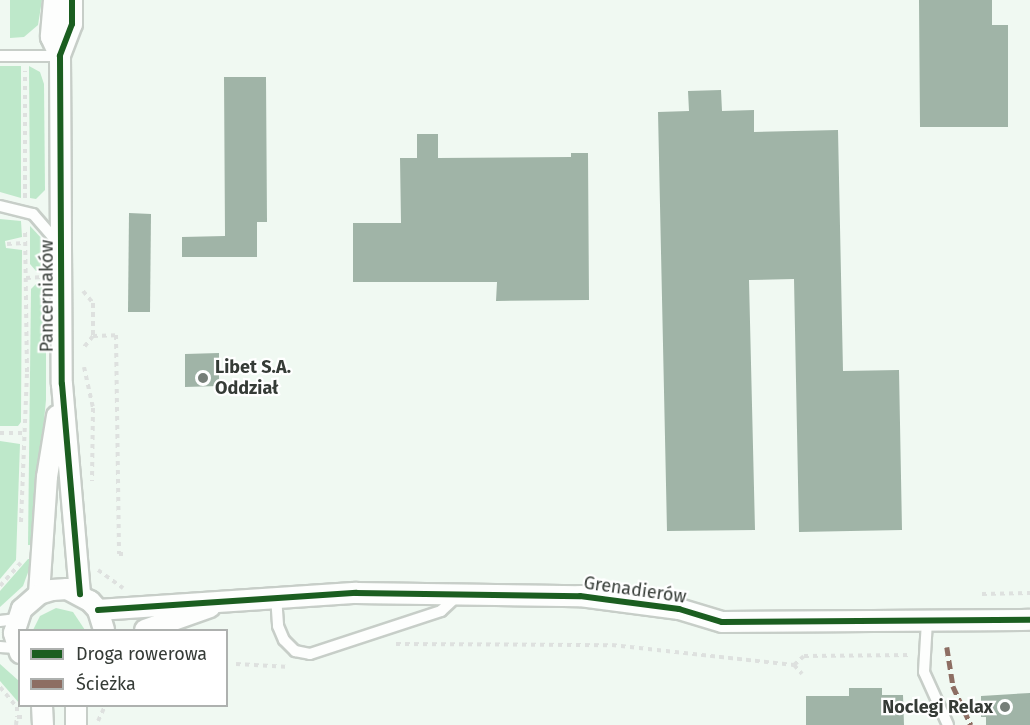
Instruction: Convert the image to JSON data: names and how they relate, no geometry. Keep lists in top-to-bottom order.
{
  "streets": {
    "street": ["Pancerniaków", "Grenadierów"]
  },
  "places": ["Libet S.A. Oddział", "Noclegi Relax"],
  "legend": ["Droga rowerowa", "Ścieżka"]
}
